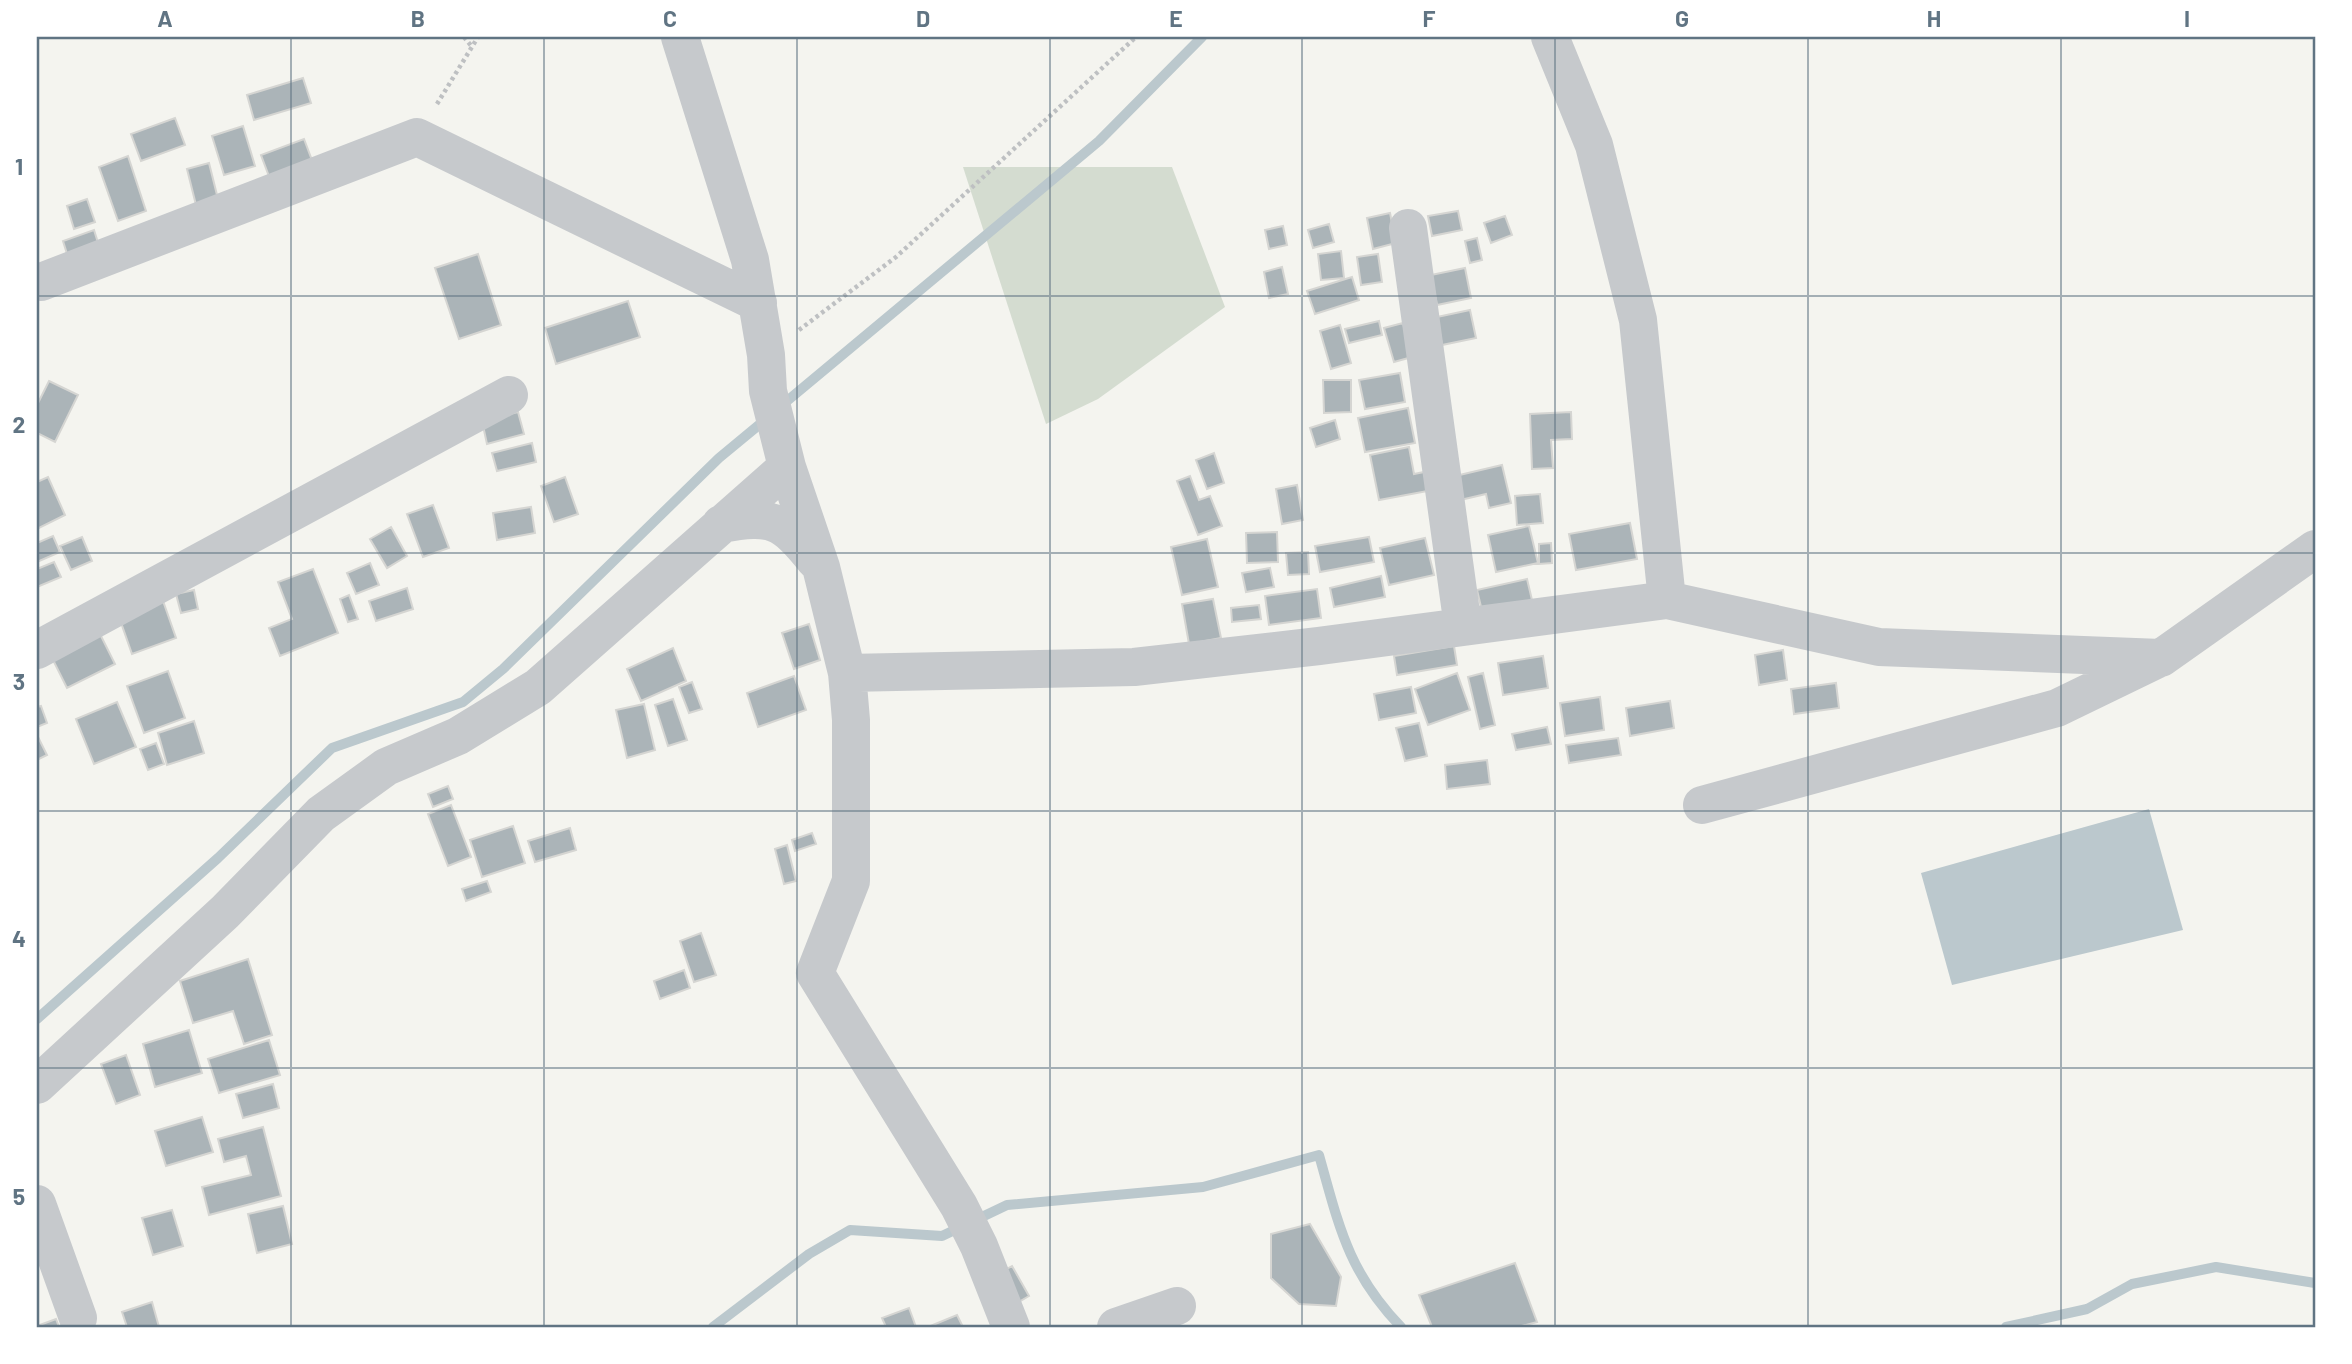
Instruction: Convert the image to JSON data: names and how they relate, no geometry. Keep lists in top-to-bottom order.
{
  "grid": {
    "columns": [
      "A",
      "B",
      "C",
      "D",
      "E",
      "F",
      "G",
      "H",
      "I"
    ],
    "rows": [
      "1",
      "2",
      "3",
      "4",
      "5"
    ]
  }
}
